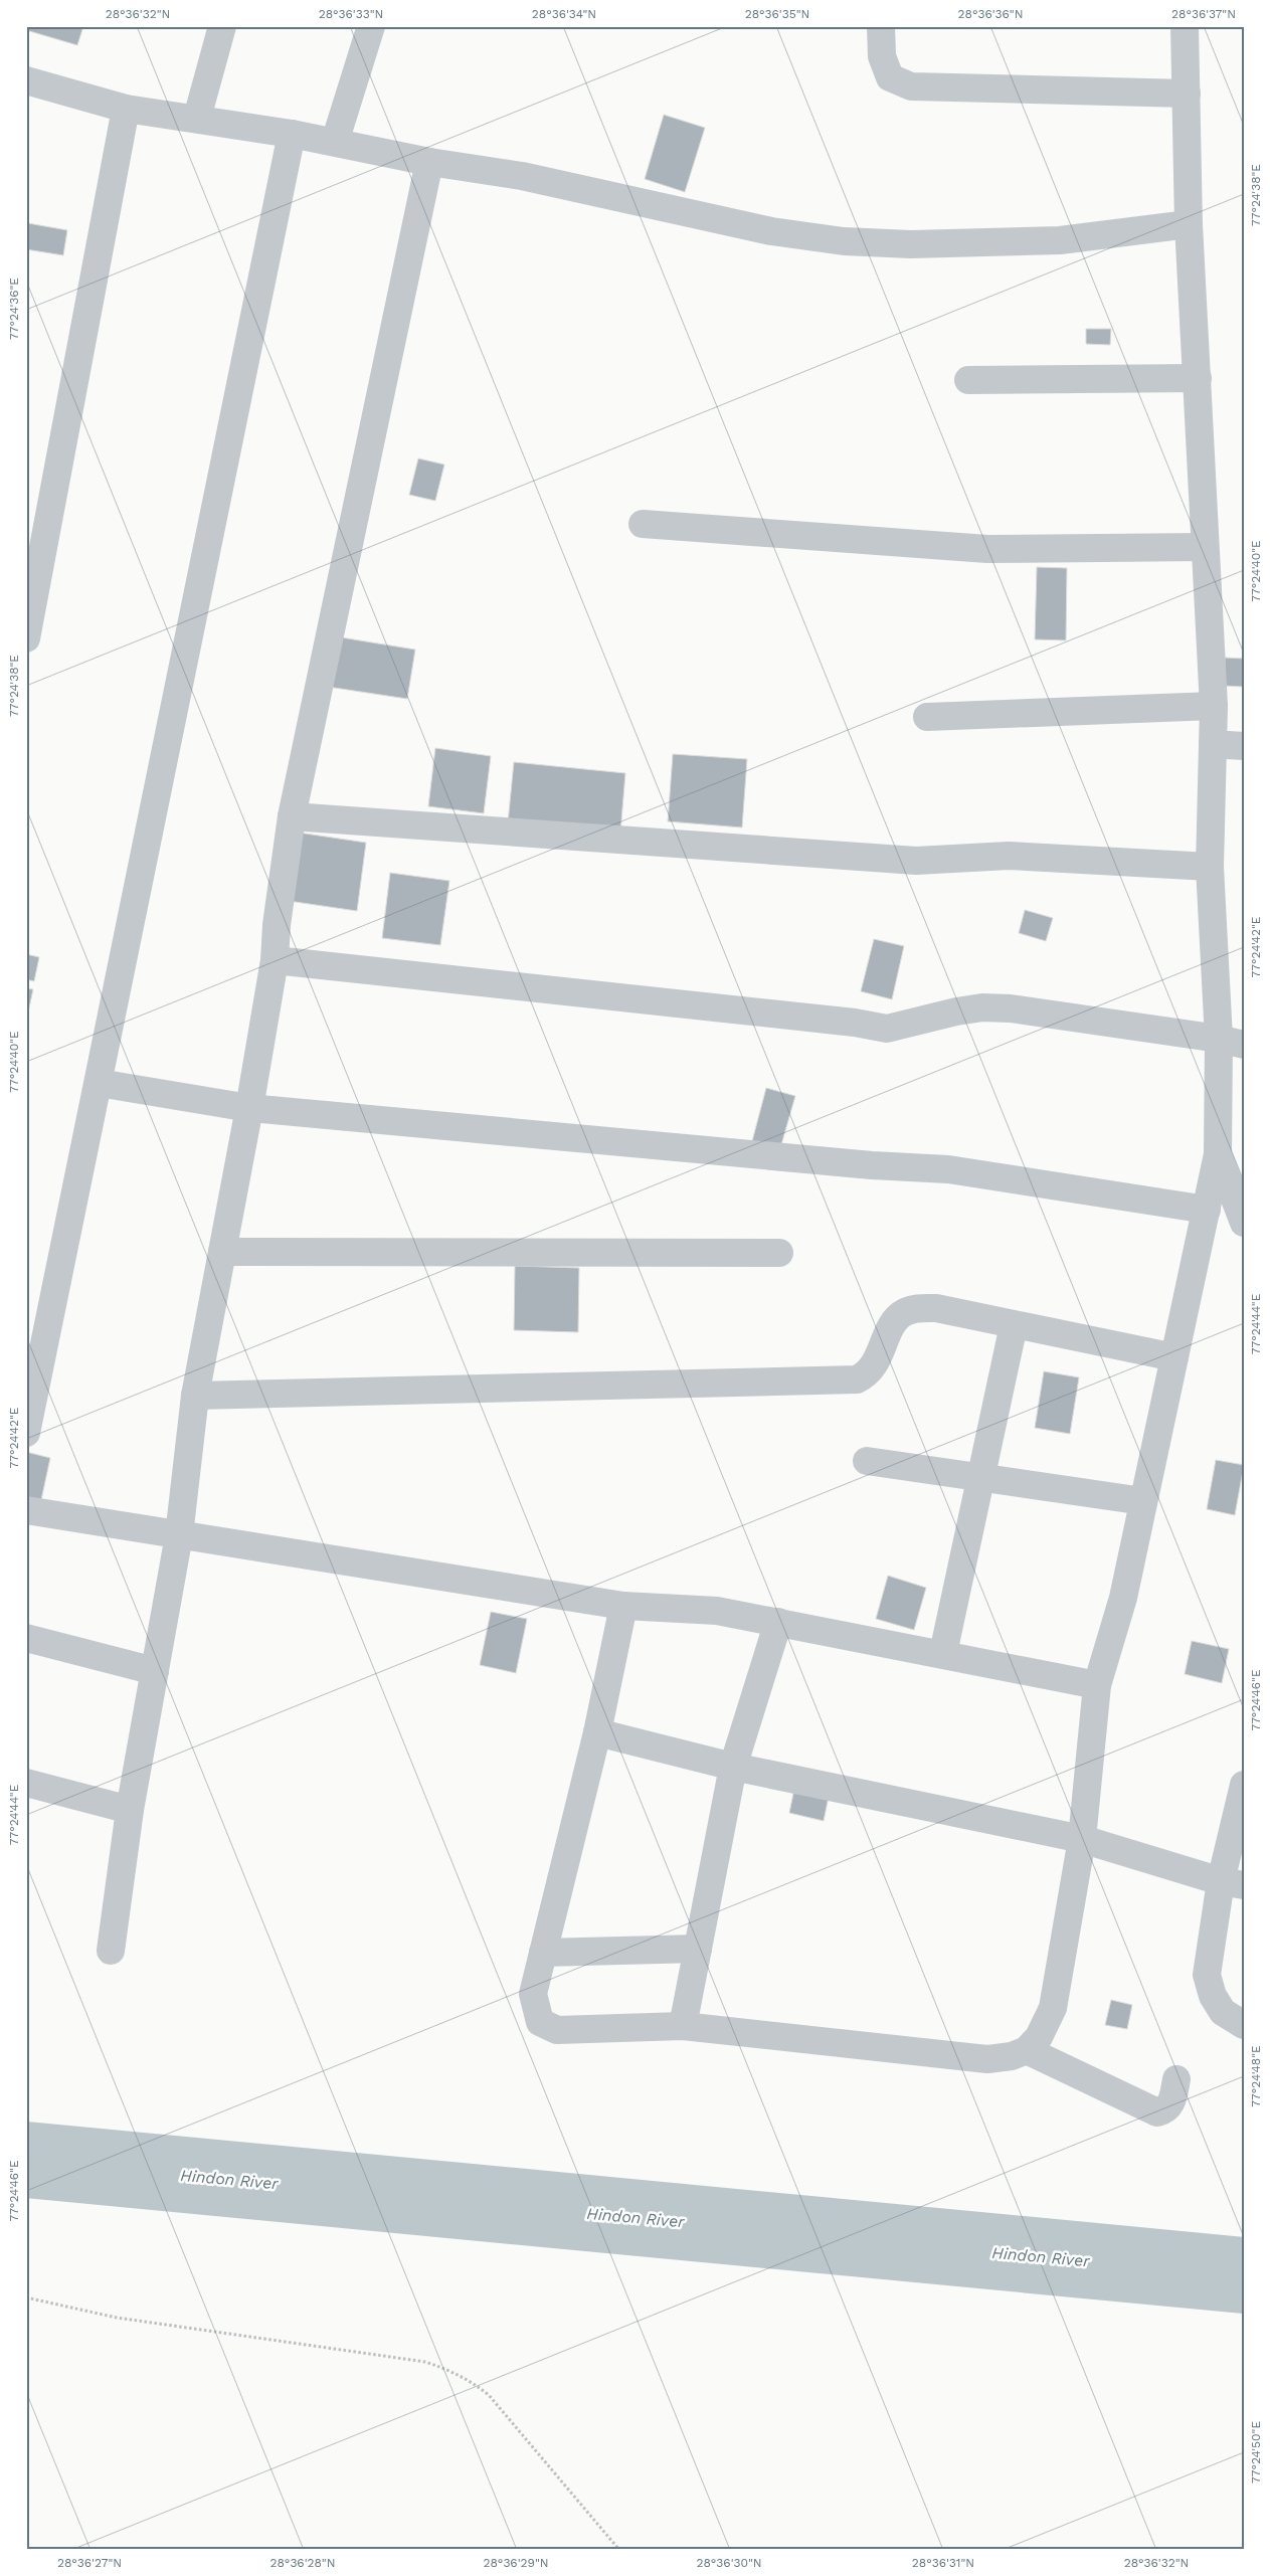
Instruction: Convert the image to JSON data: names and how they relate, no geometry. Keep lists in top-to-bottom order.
{
  "water": ["Hindon River"],
  "coordinates": [
    "28°36'32\"N",
    "28°36'33\"N",
    "28°36'34\"N",
    "28°36'35\"N",
    "28°36'36\"N",
    "28°36'37\"N",
    "77°24'38\"E",
    "77°24'36\"E",
    "77°24'40\"E",
    "77°24'42\"E",
    "77°24'44\"E",
    "77°24'46\"E",
    "77°24'48\"E",
    "77°24'50\"E",
    "28°36'27\"N",
    "28°36'28\"N",
    "28°36'29\"N",
    "28°36'30\"N",
    "28°36'31\"N"
  ]
}
